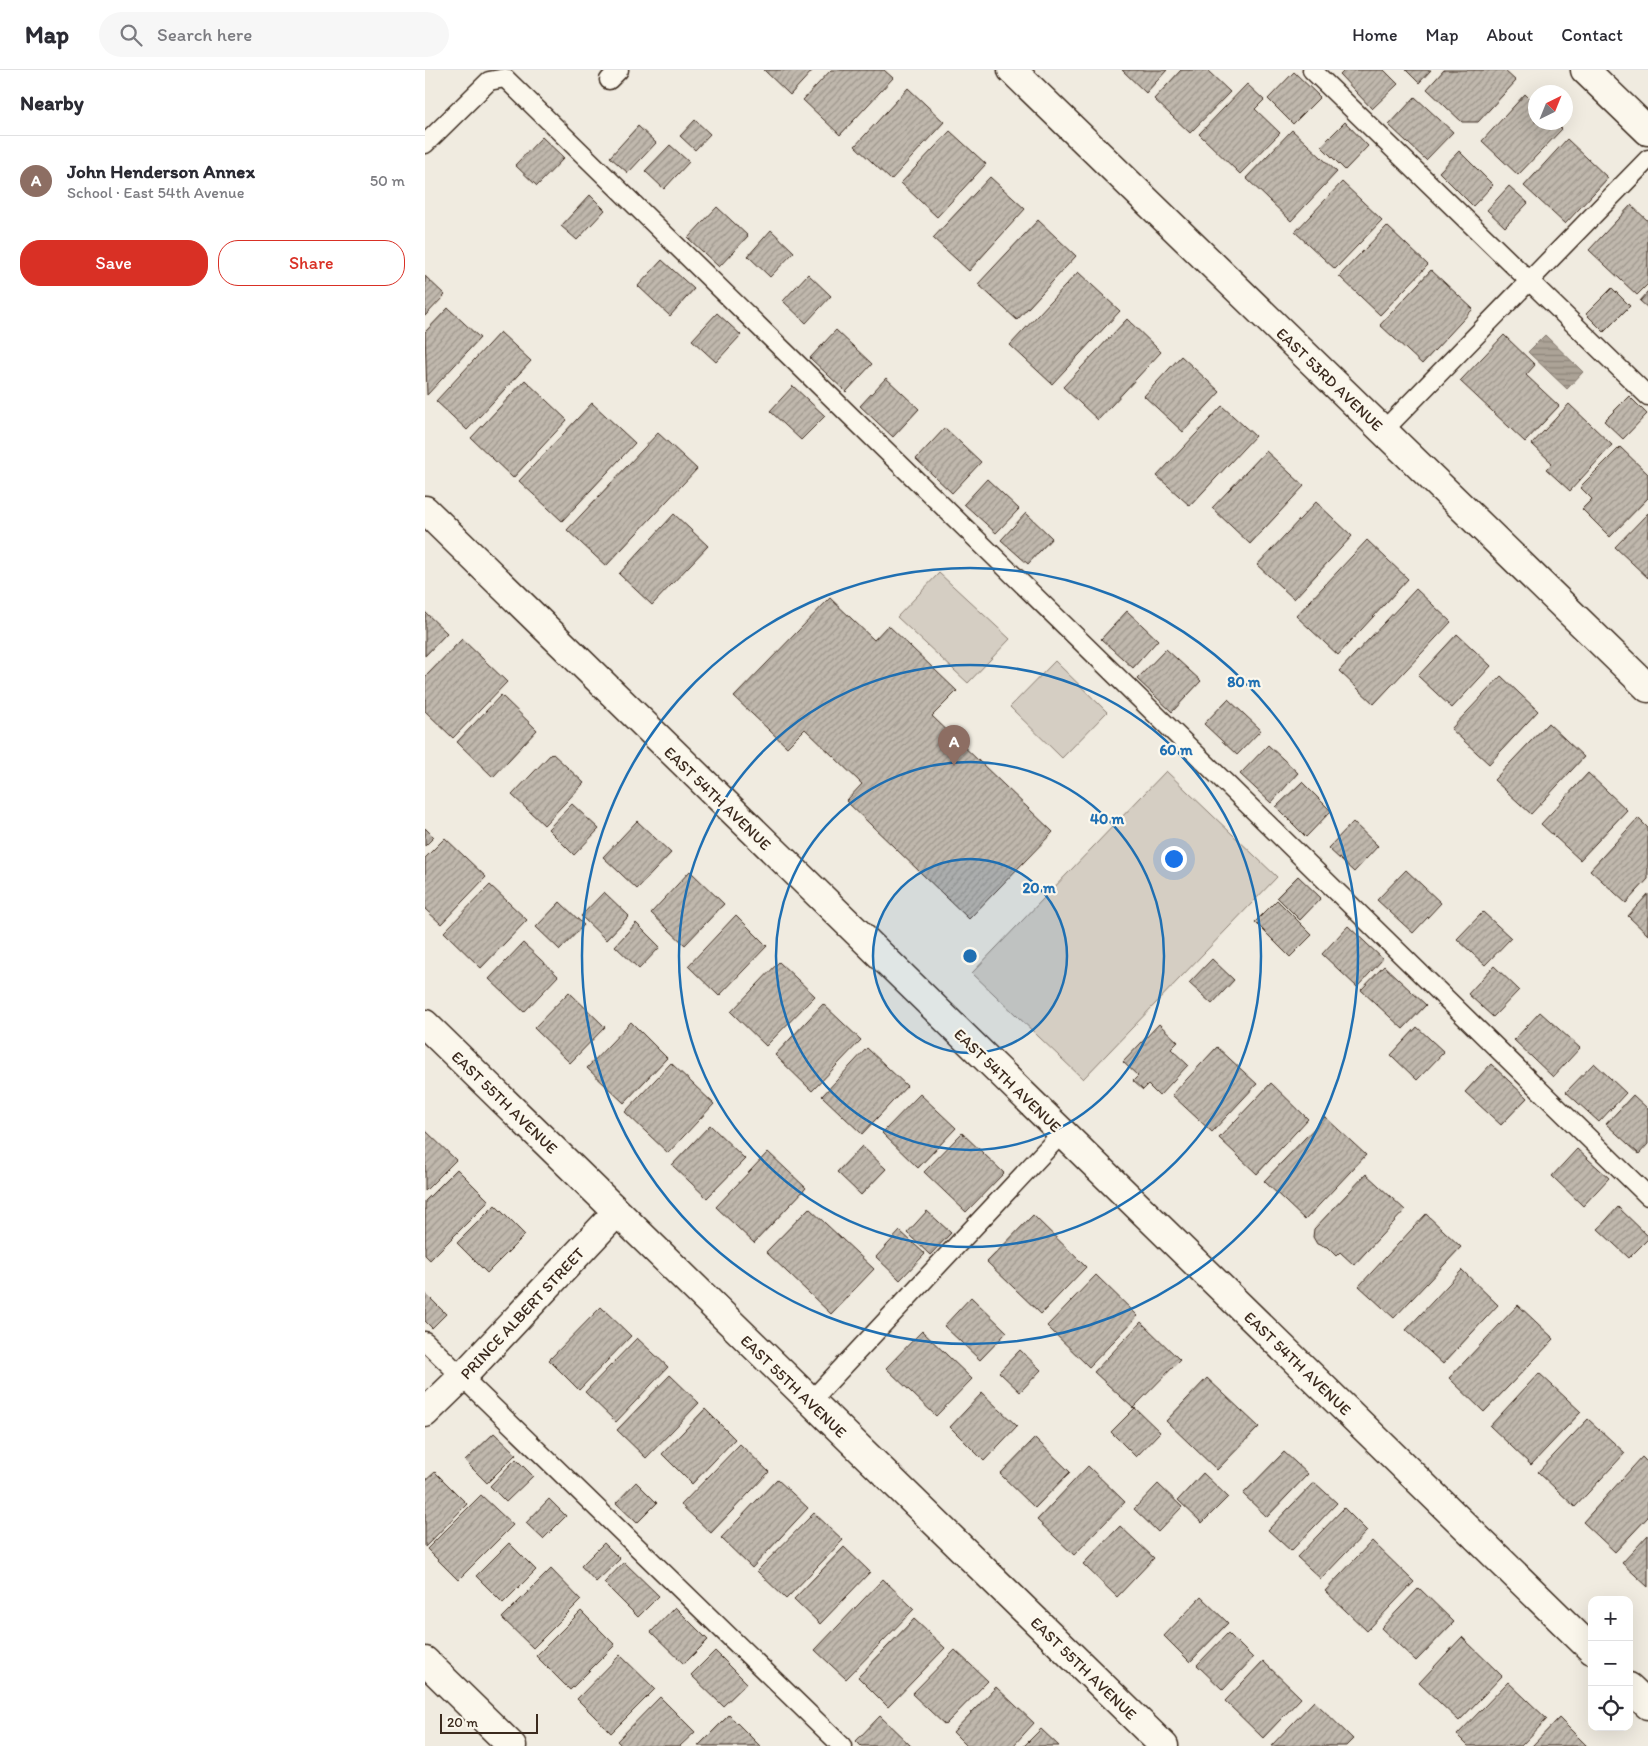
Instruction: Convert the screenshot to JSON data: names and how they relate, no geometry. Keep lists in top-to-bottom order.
{
  "streets": {
    "street": [
      "EAST 53RD AVENUE",
      "EAST 54TH AVENUE",
      "EAST 55TH AVENUE",
      "PRINCE ALBERT STREET"
    ]
  },
  "crossings": [
    ["EAST 55TH AVENUE", "PRINCE ALBERT STREET"]
  ],
  "scale_bar": "20 m",
  "north": "top right",
  "page": {
    "header": "Map",
    "search": "Search here",
    "nav": [
      "Home",
      "Map",
      "About",
      "Contact"
    ],
    "heading": "Nearby",
    "list": [
      {
        "mark": "A",
        "name": "John Henderson Annex",
        "note": "School · East 54th Avenue",
        "value": "50 m"
      }
    ],
    "buttons": ["Save", "Share"],
    "pins": "A",
    "map_buttons": ["+", "−"],
    "scale": "20 m"
  },
  "rings": [
    "80 m",
    "60 m",
    "40 m",
    "20 m"
  ]
}
